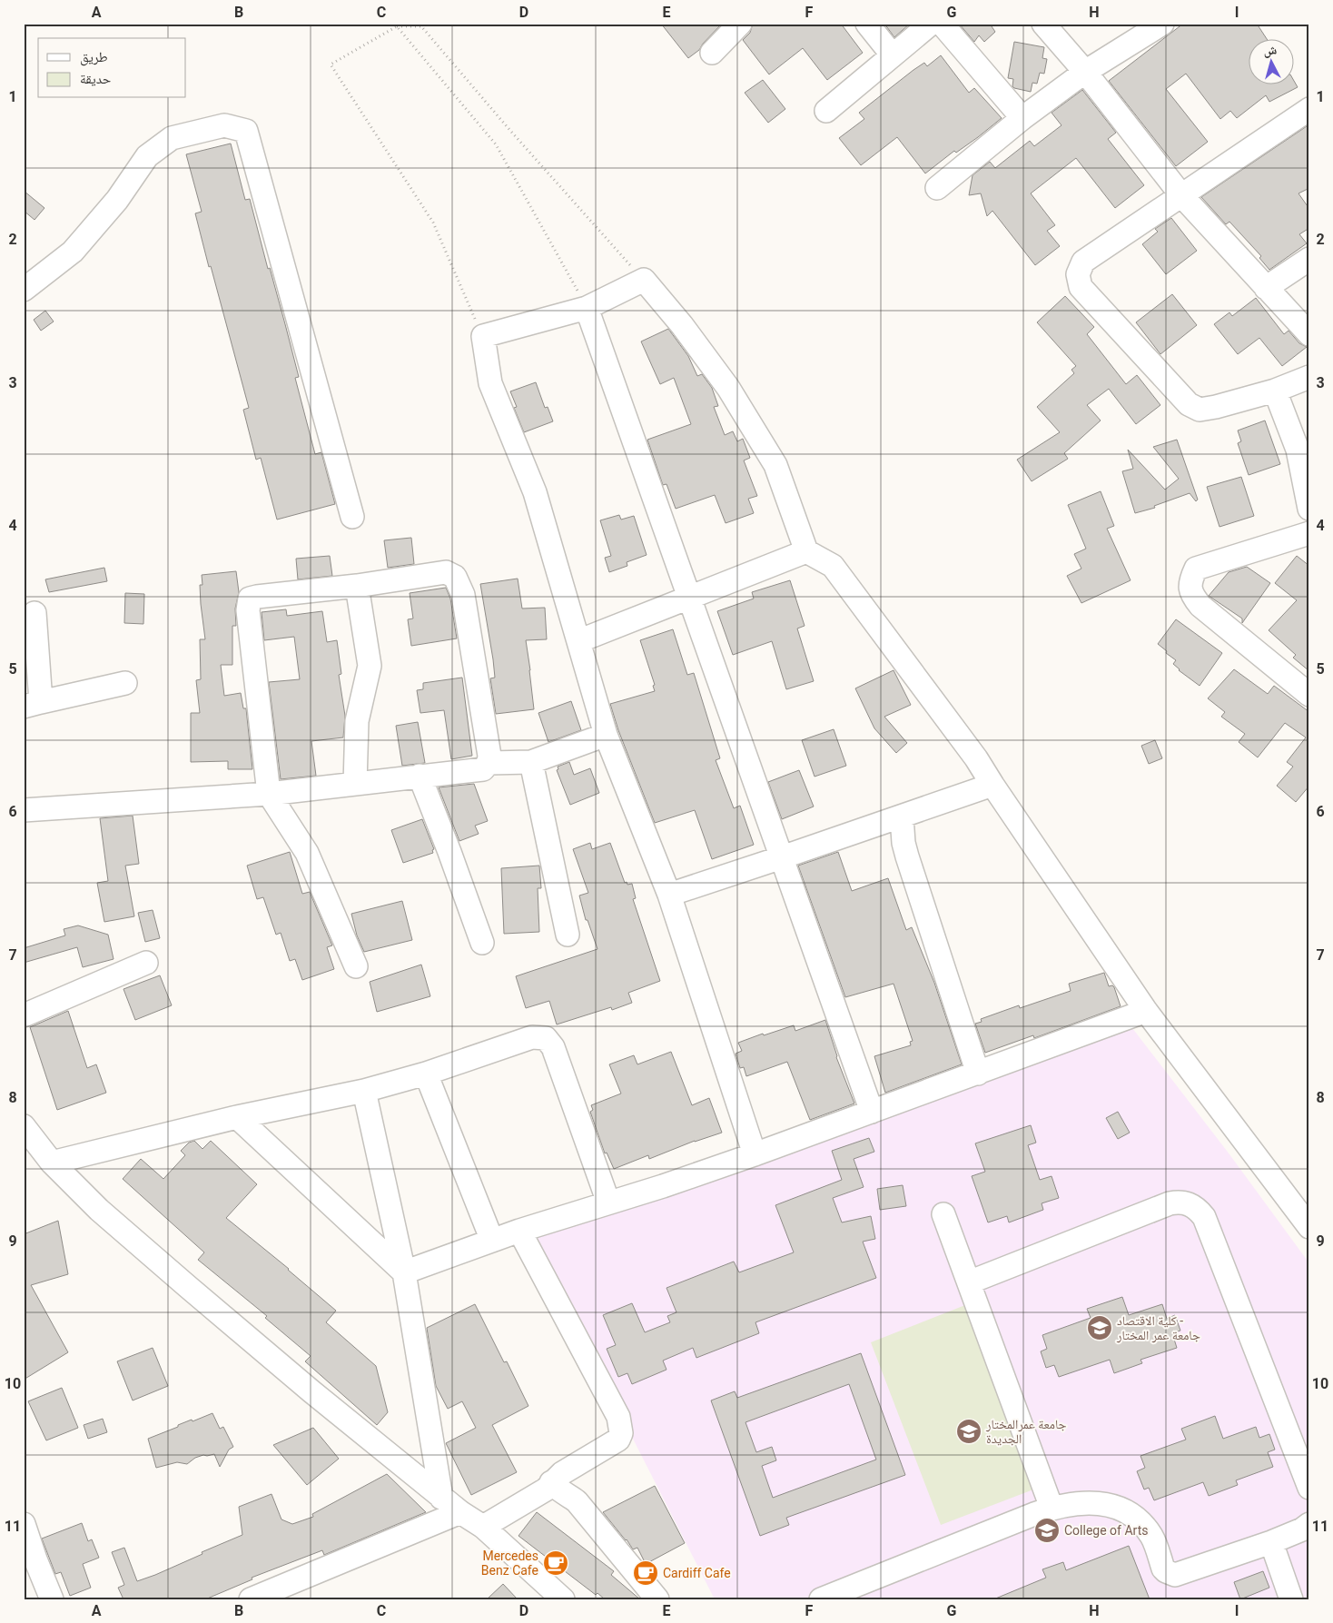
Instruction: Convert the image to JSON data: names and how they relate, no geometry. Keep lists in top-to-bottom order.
{
  "places": {
    "school or university": ["كلية الاقتصاد - جامعة عمر المختار", "جامعة عمرالمختار الجديدة", "College of Arts"],
    "cafe": ["Mercedes Benz Cafe", "Cardiff Cafe"]
  },
  "legend": ["طريق", "حديقة"],
  "north": "top",
  "grid": {
    "columns": [
      "A",
      "B",
      "C",
      "D",
      "E",
      "F",
      "G",
      "H",
      "I"
    ],
    "rows": [
      "1",
      "2",
      "3",
      "4",
      "5",
      "6",
      "7",
      "8",
      "9",
      "10",
      "11"
    ]
  }
}
